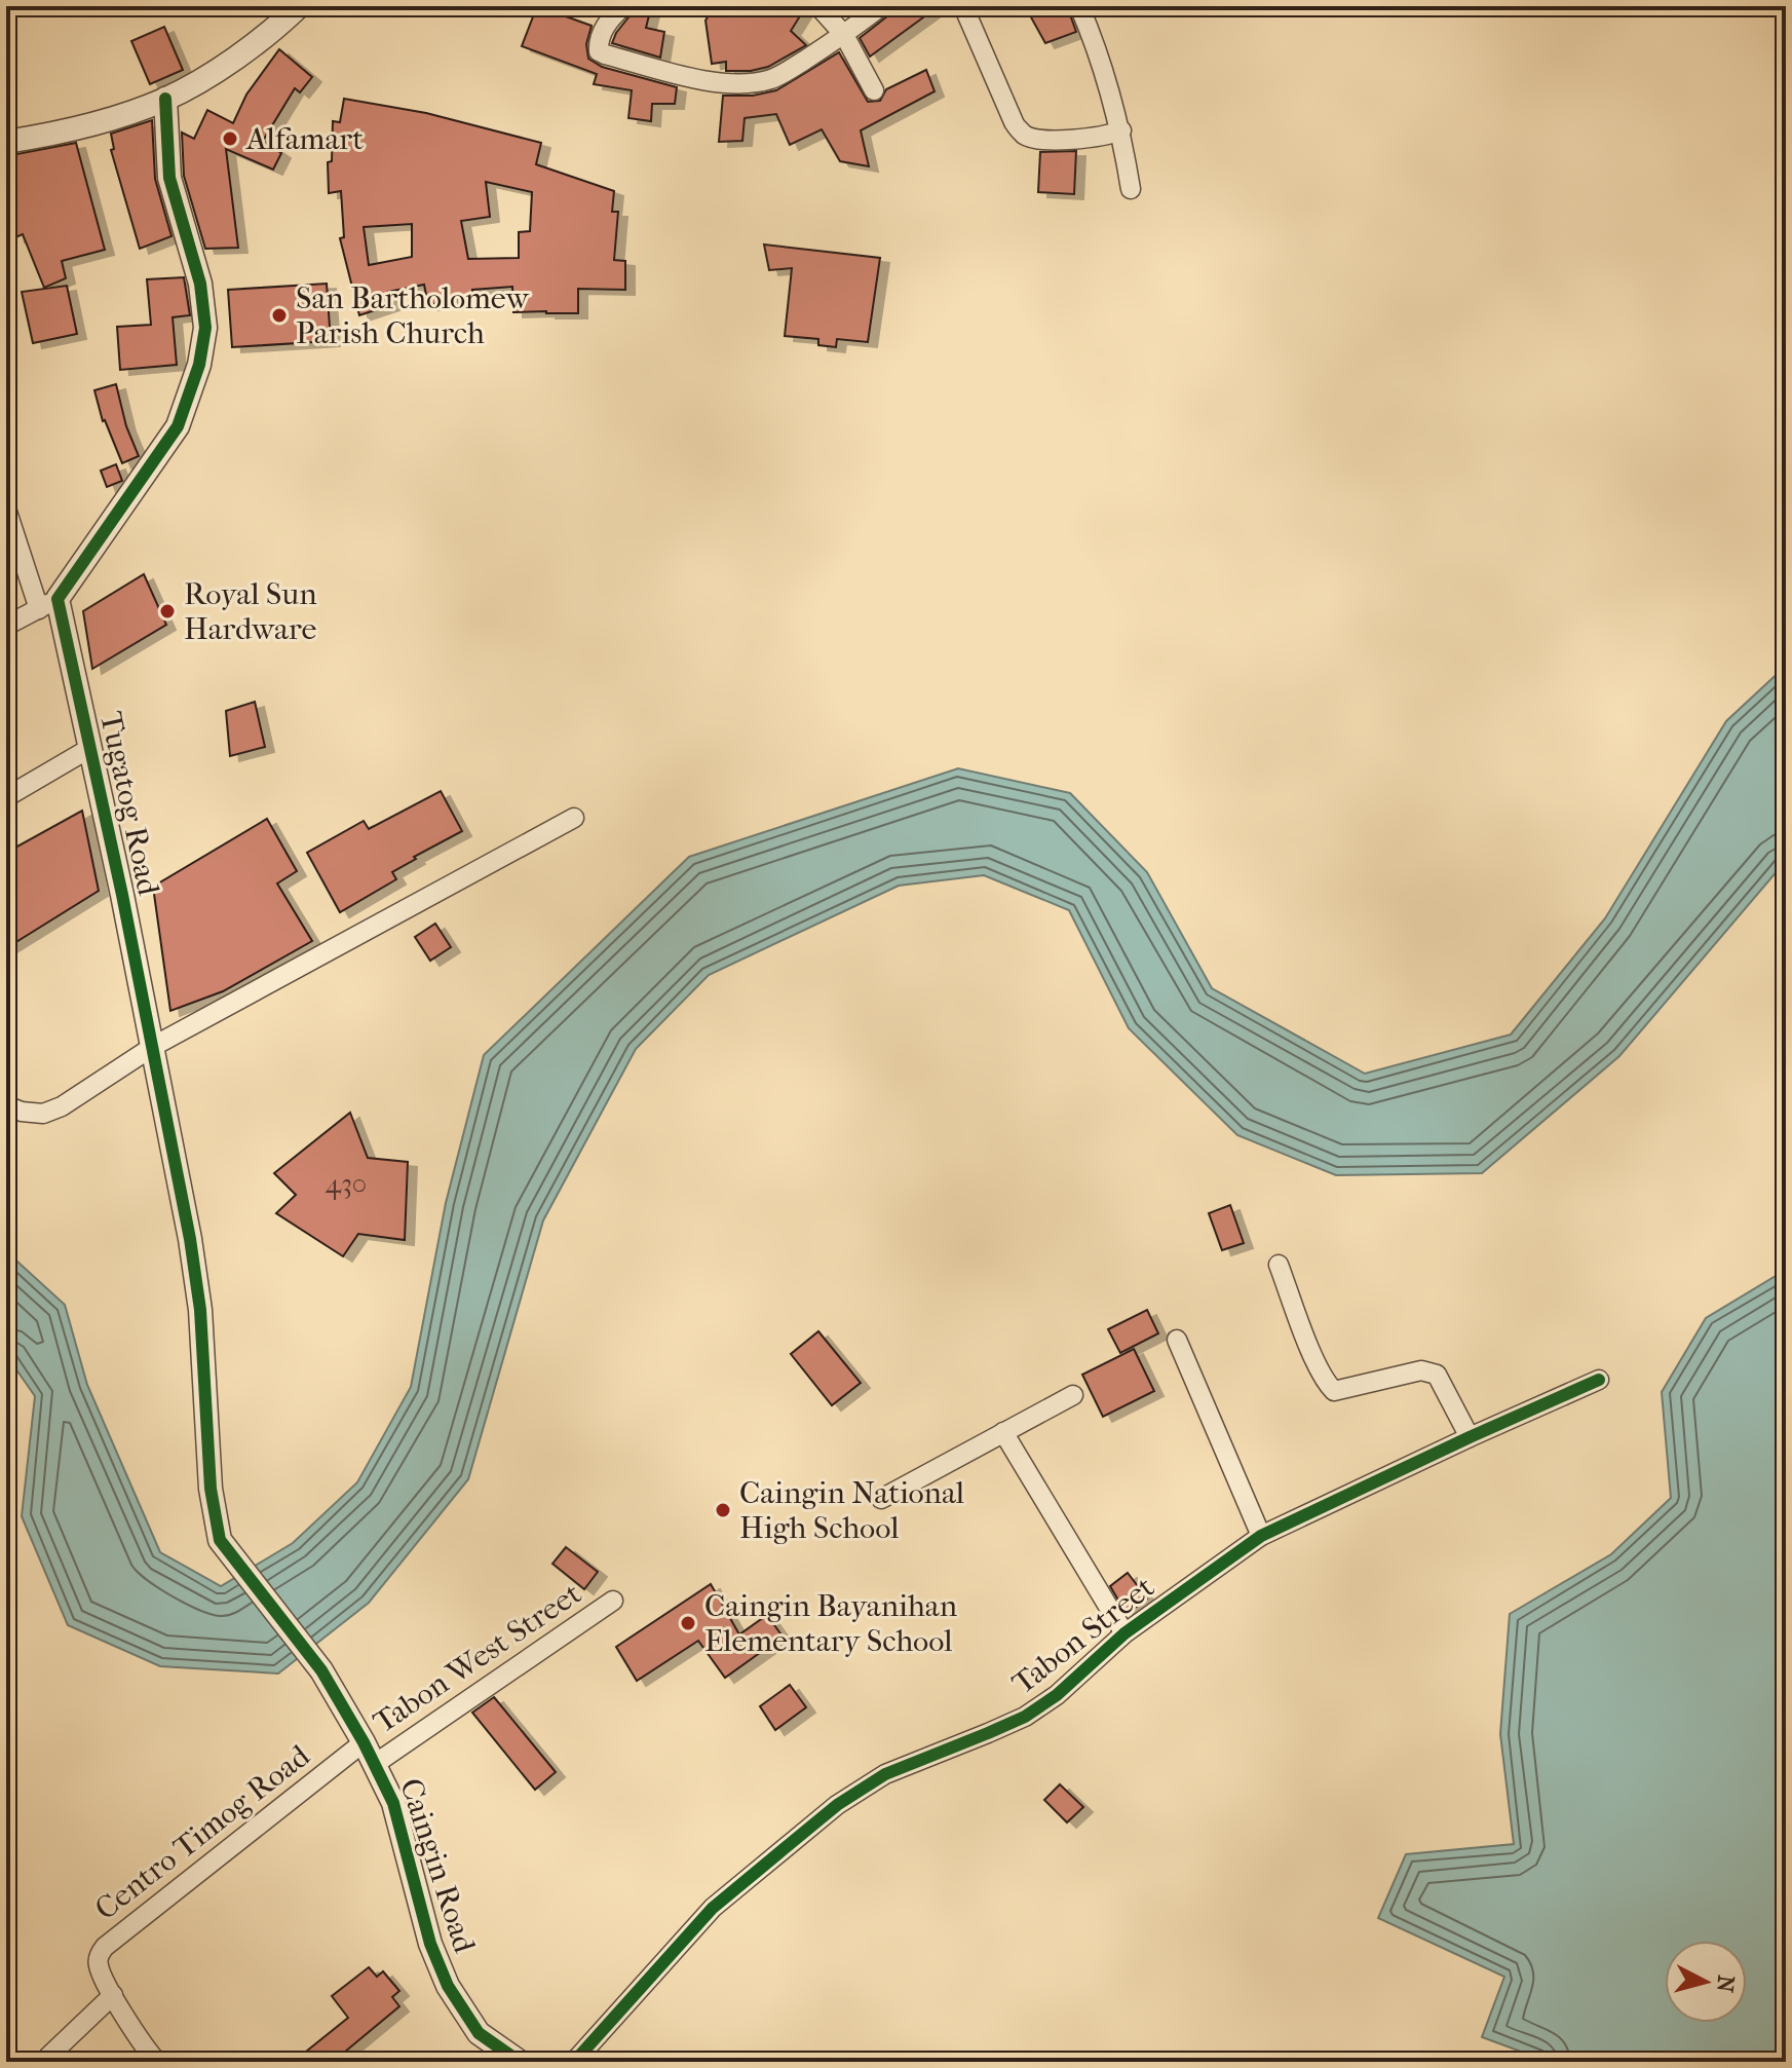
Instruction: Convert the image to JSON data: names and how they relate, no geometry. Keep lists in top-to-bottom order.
{
  "streets": {
    "street": [
      "Tugatog Road",
      "Tabon Street",
      "Tabon West Street",
      "Centro Timog Road",
      "Caingin Road"
    ]
  },
  "crossings": [
    ["Tugatog Road", "Caingin Road"],
    ["Tabon West Street", "Caingin Road"],
    ["Centro Timog Road", "Caingin Road"]
  ],
  "places": [
    "Alfamart",
    "San Bartholomew Parish Church",
    "Royal Sun Hardware",
    "Caingin National High School",
    "Caingin Bayanihan Elementary School"
  ],
  "house_numbers": ["430"],
  "north": "right"
}
